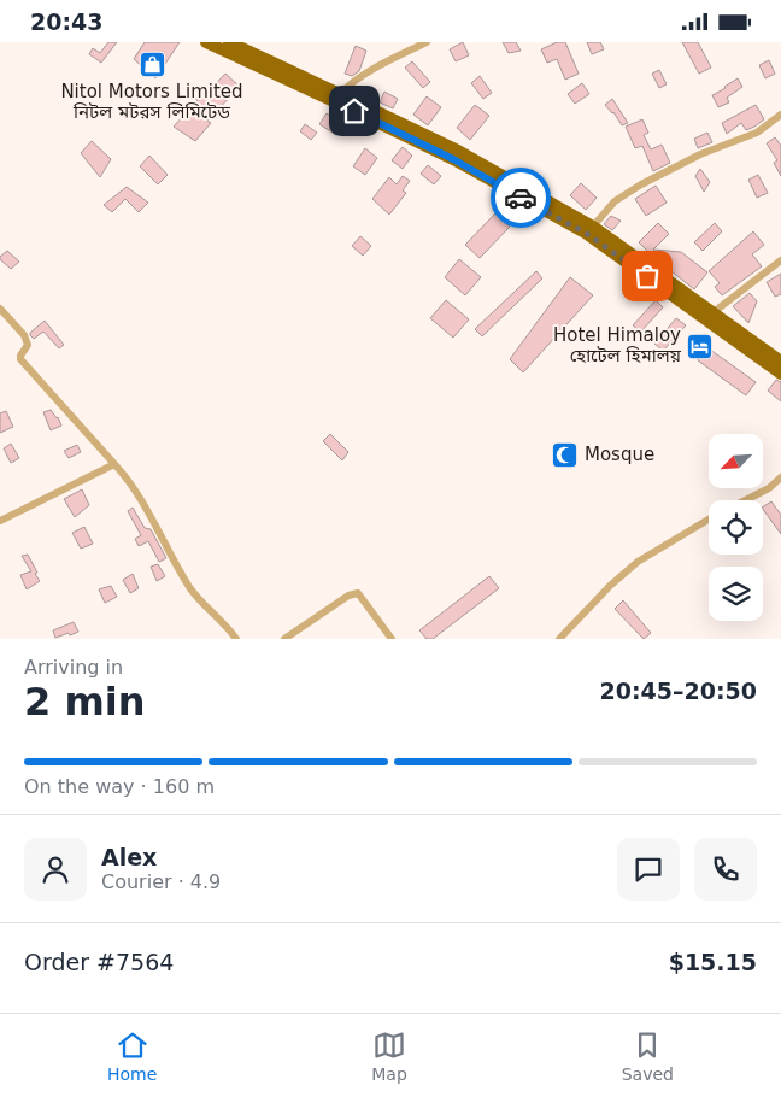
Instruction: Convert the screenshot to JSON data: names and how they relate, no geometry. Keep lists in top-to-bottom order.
{
  "places": {
    "shop": ["Nitol Motors Limited নিটল মটরস লিমিটেড"],
    "hotel": ["Hotel Himaloy হোটেল হিমালয়"],
    "mosque": ["Mosque"]
  },
  "north": "bottom left",
  "page": {
    "status": "20:43",
    "heading": ["2 min", "Arriving in", "20:45–20:50"],
    "panel": [
      "Alex",
      "Courier · 4.9",
      "Order #7564",
      "$15.15"
    ],
    "bar": "On the way · 160 m",
    "tabs": ["Home", "Map", "Saved"]
  }
}
